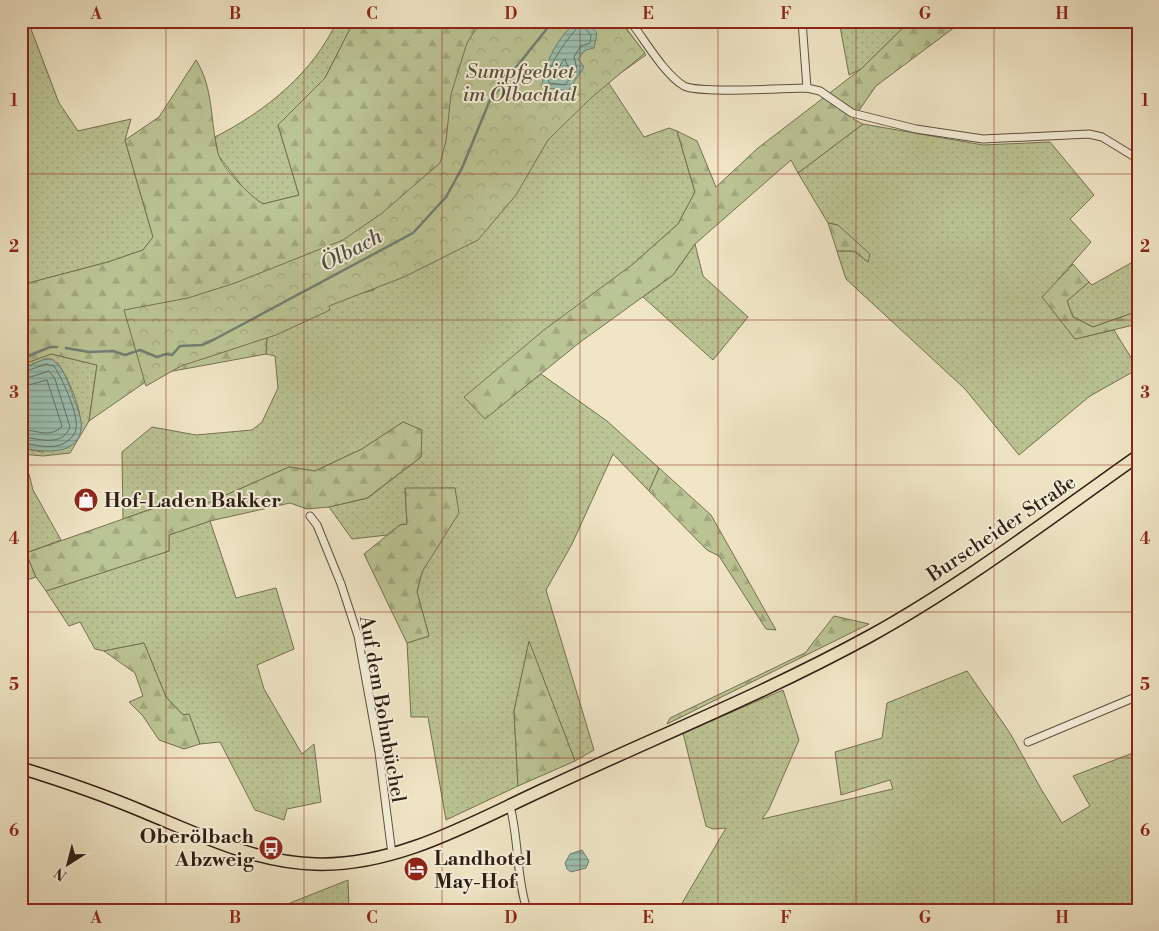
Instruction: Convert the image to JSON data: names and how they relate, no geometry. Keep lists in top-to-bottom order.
{
  "streets": {
    "main road": ["Burscheider Straße"],
    "street": ["Auf dem Bohnbüchel"]
  },
  "water": ["Ölbach"],
  "parks": ["Sumpfgebiet im Ölbachtal"],
  "places": {
    "shop": ["Hof-Laden Bakker"],
    "bus stop": ["Oberölbach Abzweig"],
    "hotel": ["Landhotel May-Hof"]
  },
  "north": "bottom left",
  "grid": {
    "columns": [
      "A",
      "B",
      "C",
      "D",
      "E",
      "F",
      "G",
      "H"
    ],
    "rows": [
      "1",
      "2",
      "3",
      "4",
      "5",
      "6"
    ]
  }
}
